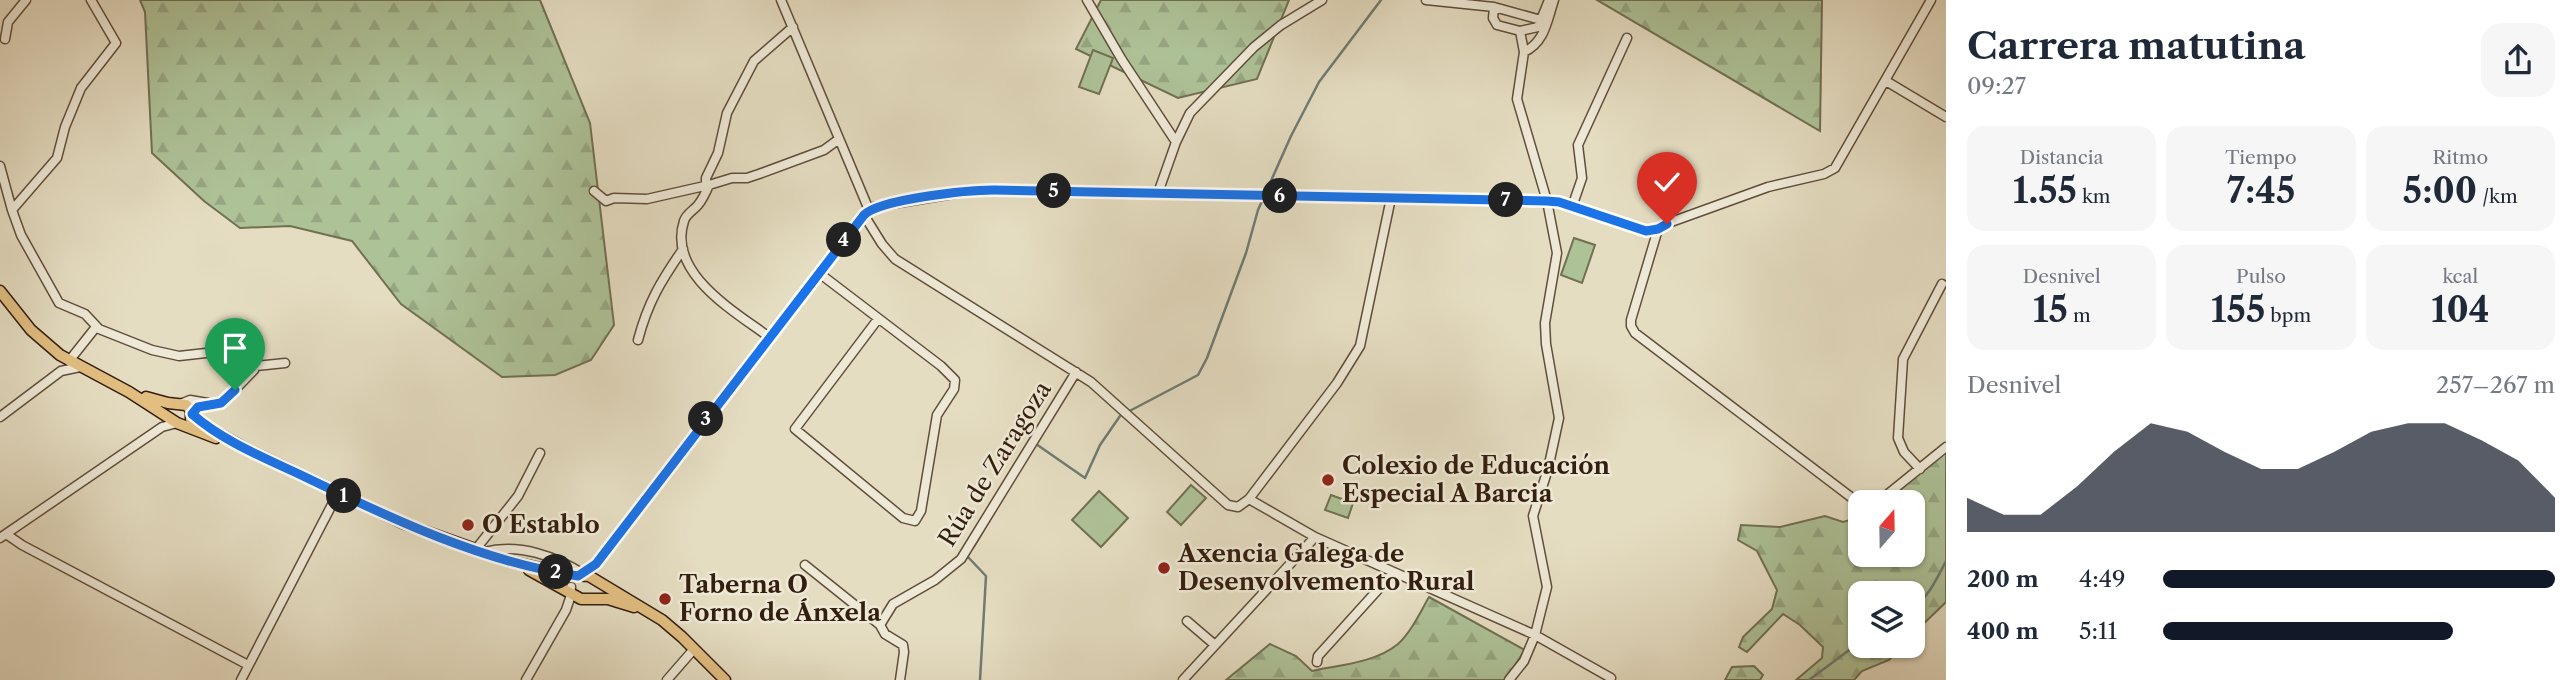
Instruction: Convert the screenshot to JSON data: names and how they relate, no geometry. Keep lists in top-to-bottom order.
{
  "streets": {
    "street": ["Rúa de Zaragoza"]
  },
  "places": [
    "Colexio de Educación Especial A Barcia",
    "O Establo",
    "Axencia Galega de Desenvolvemento Rural",
    "Taberna O Forno de Ánxela"
  ],
  "north": "top",
  "page": {
    "heading": ["Carrera matutina", "09:27"],
    "stats": [
      ["Distancia", "1.55 km"],
      ["Tiempo", "7:45"],
      ["Ritmo", "5:00 /km"],
      ["Desnivel", "15 m"],
      ["Pulso", "155 bpm"],
      ["kcal", "104"]
    ],
    "pins": [
      "5",
      "6",
      "7",
      "4",
      "3",
      "1",
      "2"
    ],
    "chart": ["Desnivel", "257–267 m"],
    "list": [
      {
        "name": "200 m",
        "note": "4:49"
      },
      {
        "name": "400 m",
        "note": "5:11"
      }
    ]
  }
}
